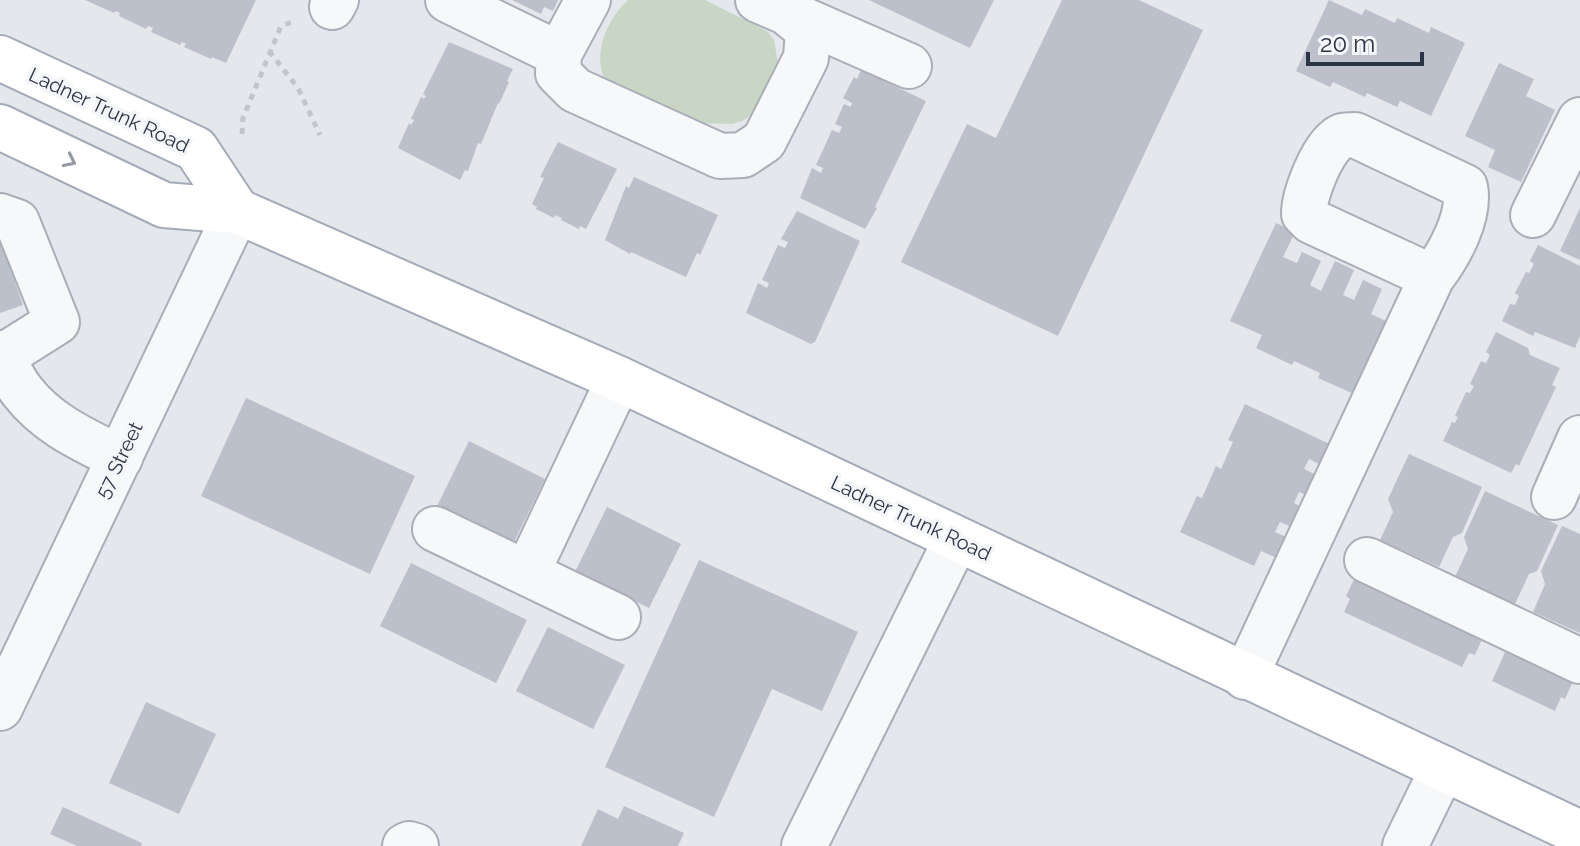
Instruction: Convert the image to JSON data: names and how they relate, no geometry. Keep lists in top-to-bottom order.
{
  "streets": {
    "main road": ["Ladner Trunk Road"],
    "street": ["57 Street"]
  },
  "crossings": [
    ["Ladner Trunk Road", "57 Street"]
  ],
  "scale_bar": "20 m"
}
